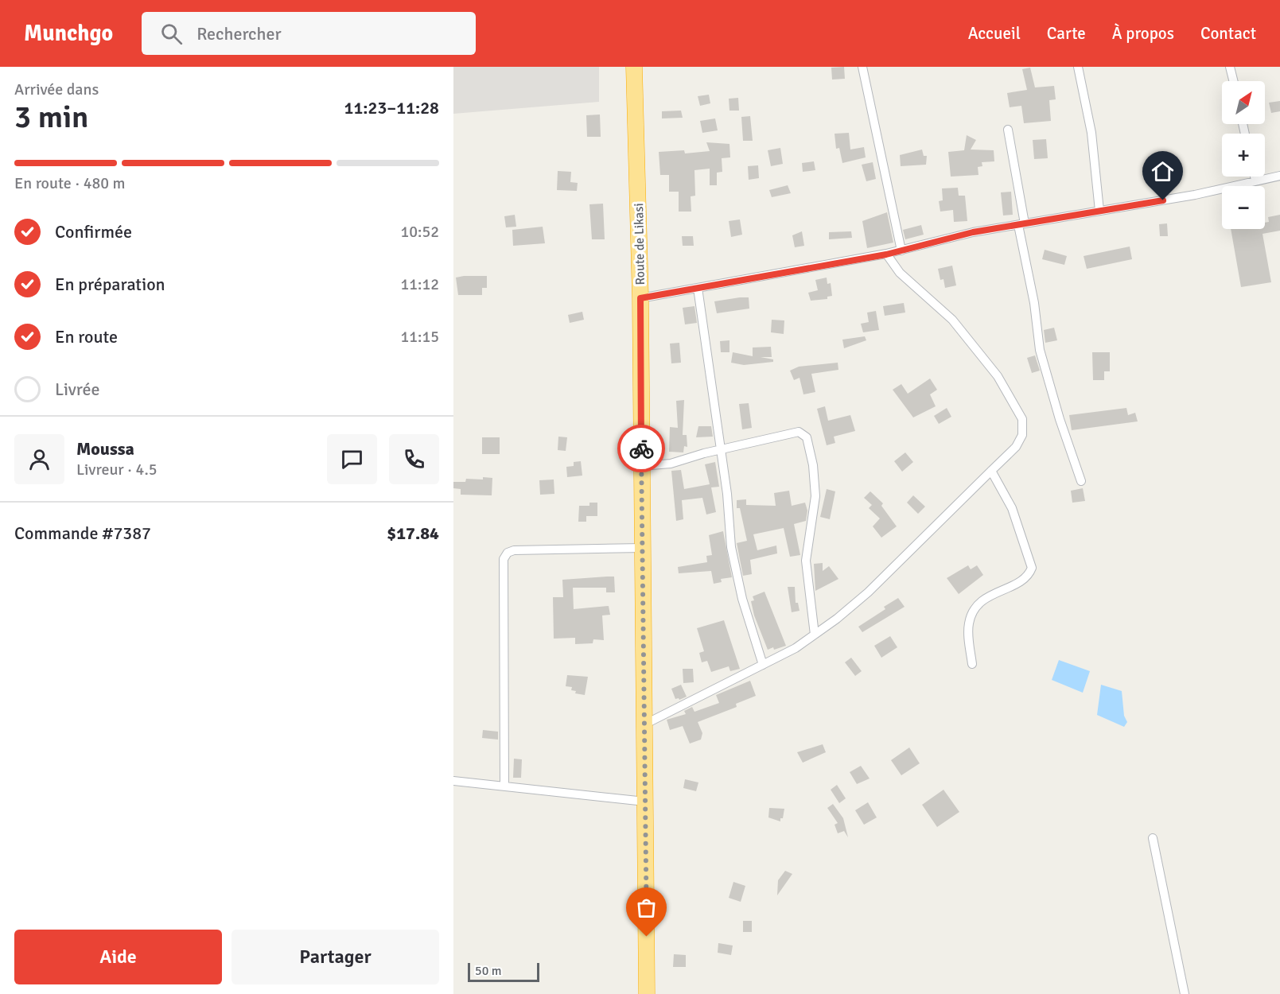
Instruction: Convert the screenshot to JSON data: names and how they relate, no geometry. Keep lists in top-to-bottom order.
{
  "streets": {
    "highway": ["Route de Likasi"]
  },
  "scale_bar": "50 m",
  "north": "top right",
  "page": {
    "header": "Munchgo",
    "search": "Rechercher",
    "nav": [
      "Accueil",
      "Carte",
      "À propos",
      "Contact"
    ],
    "heading": ["3 min", "Arrivée dans", "11:23–11:28"],
    "panel": [
      "Moussa",
      "Livreur · 4.5",
      "Commande #7387",
      "$17.84"
    ],
    "map_buttons": ["+", "−"],
    "bar": "En route · 480 m",
    "list": [
      ["Confirmée", "10:52"],
      ["En préparation", "11:12"],
      ["En route", "11:15"],
      "Livrée"
    ],
    "buttons": ["Aide", "Partager"],
    "scale": "50 m"
  }
}
